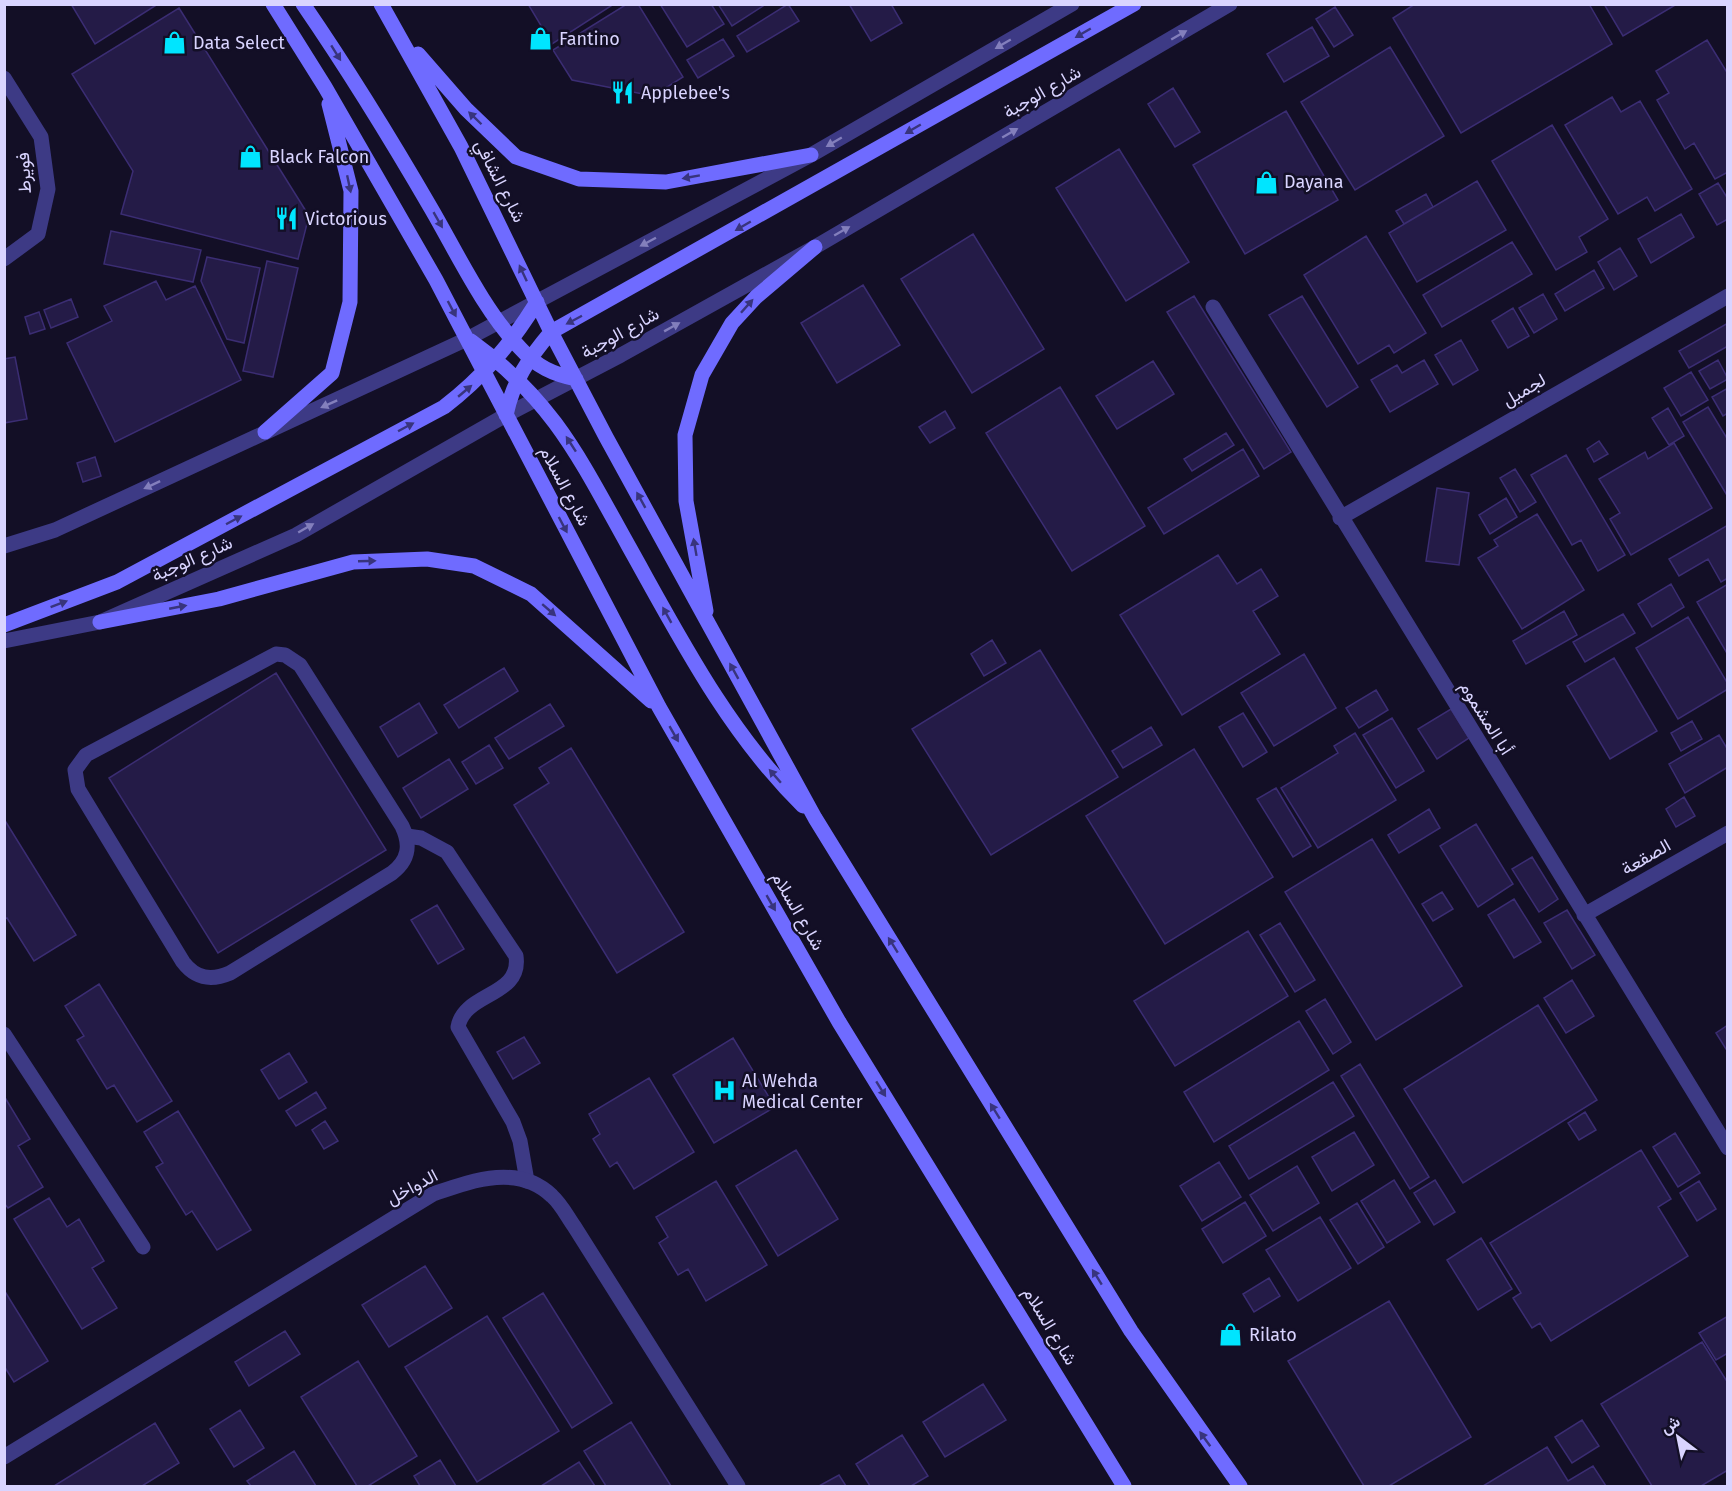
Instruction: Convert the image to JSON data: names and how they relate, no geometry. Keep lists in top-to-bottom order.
{
  "streets": {
    "main road": ["شارع الشافي", "شارع السلام"],
    "street": [
      "شارع الوجبة",
      "فويرط",
      "لجميل",
      "أبا المشموم",
      "الصقعة",
      "الدواخل"
    ]
  },
  "crossings": [
    ["شارع الوجبة", "شارع الشافي"],
    ["شارع الوجبة", "شارع السلام"],
    ["لجميل", "أبا المشموم"],
    ["أبا المشموم", "الصقعة"]
  ],
  "places": {
    "shop": [
      "Fantino",
      "Data Select",
      "Black Falcon",
      "Dayana",
      "Rilato"
    ],
    "restaurant": ["Applebee's", "Victorious"],
    "hospital": ["Al Wehda Medical Center"]
  },
  "north": "top left"
}
